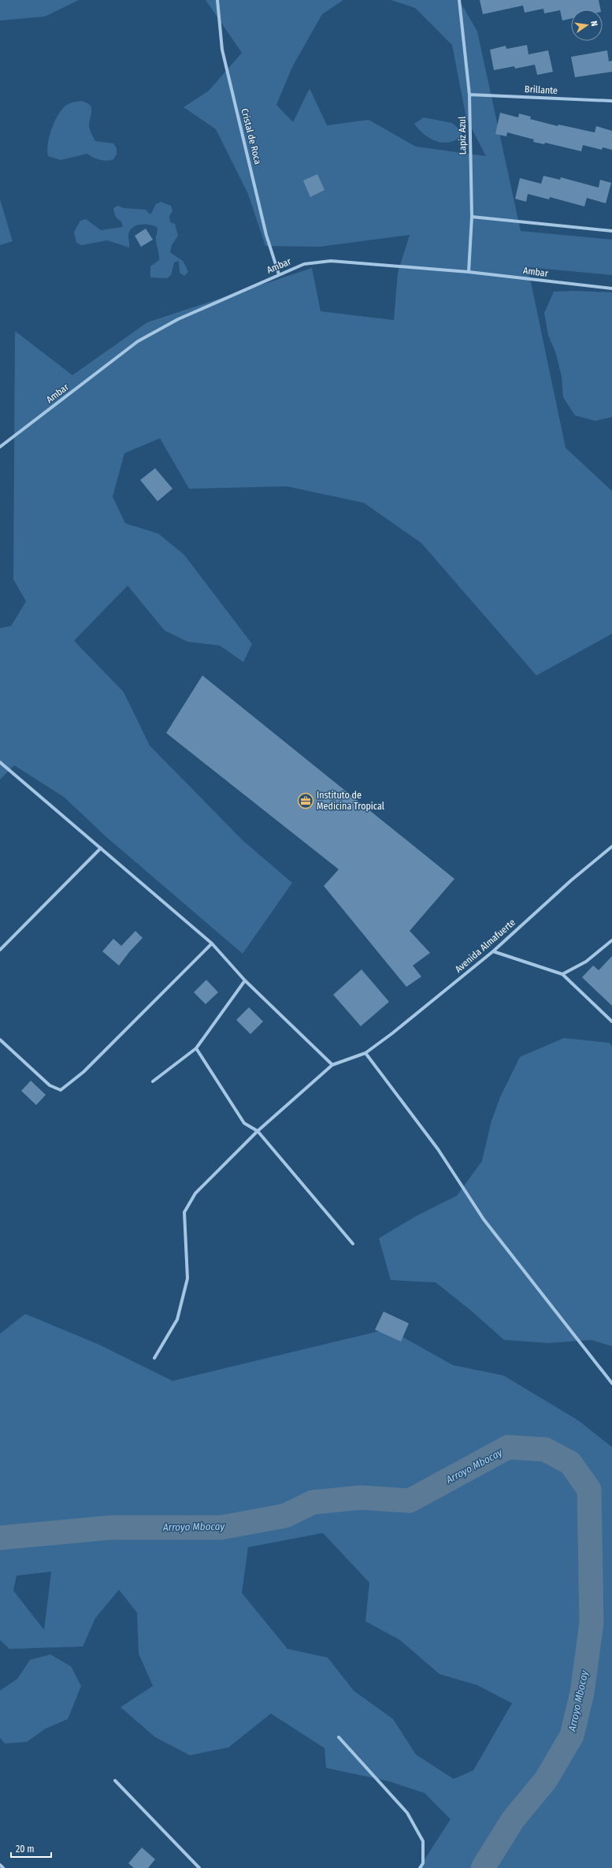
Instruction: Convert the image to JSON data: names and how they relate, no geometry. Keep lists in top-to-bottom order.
{
  "streets": {
    "street": [
      "Brillante",
      "Lapiz Azul",
      "Cristal de Roca",
      "Ambar",
      "Avenida Almafuerte"
    ]
  },
  "crossings": [
    ["Brillante", "Lapiz Azul"],
    ["Lapiz Azul", "Ambar"],
    ["Cristal de Roca", "Ambar"]
  ],
  "water": ["Arroyo Mbocay"],
  "places": {
    "office": ["Instituto de Medicina Tropical"]
  },
  "scale_bar": "20 m",
  "north": "right"
}
